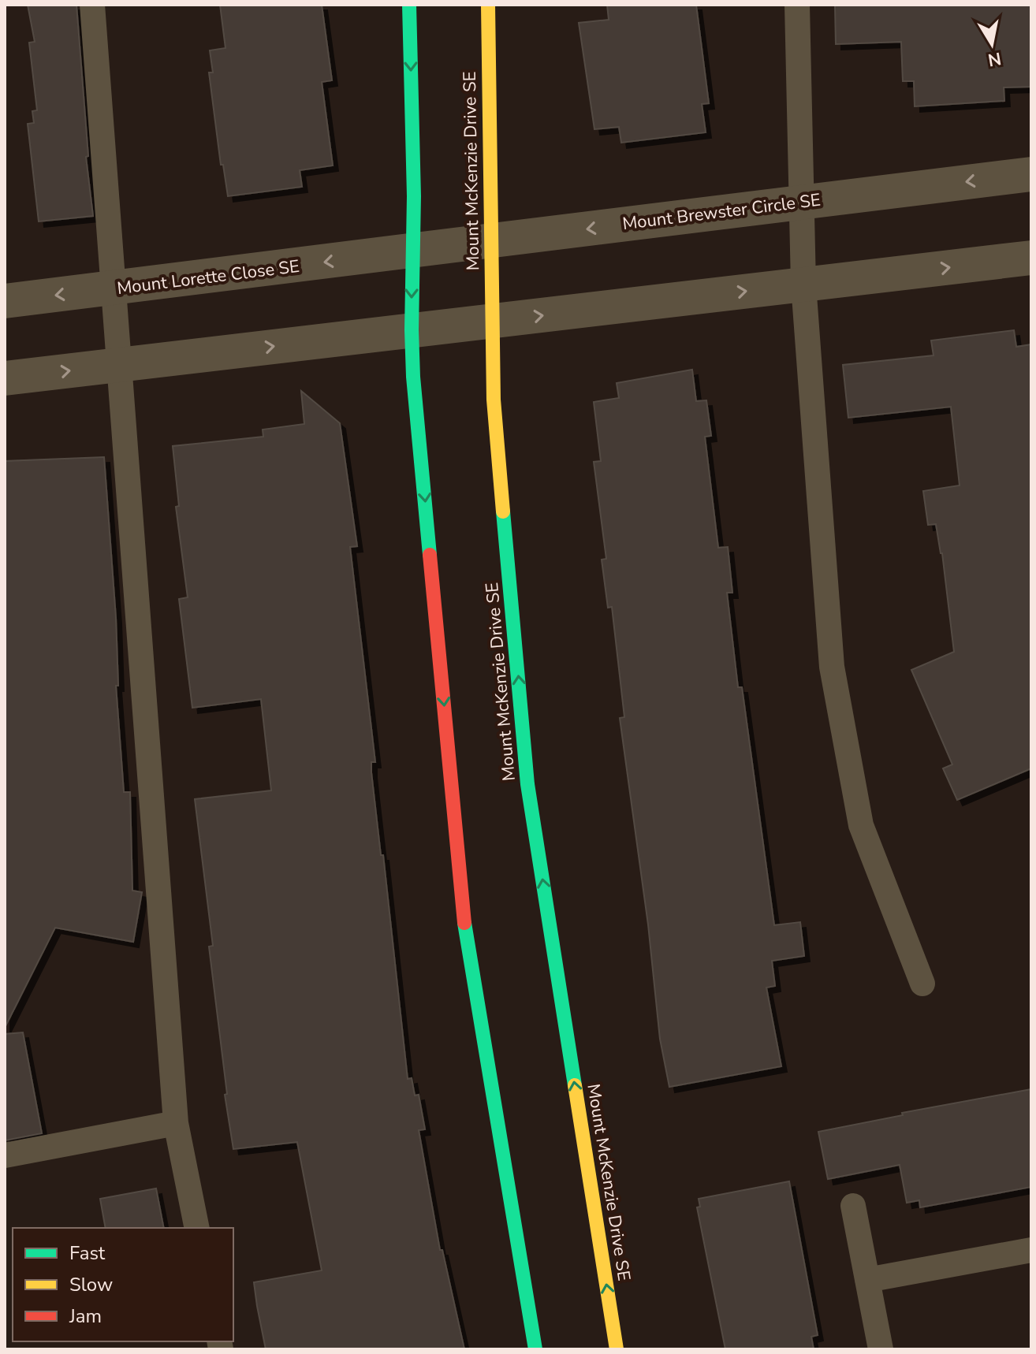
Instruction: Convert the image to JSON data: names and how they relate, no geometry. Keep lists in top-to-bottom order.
{
  "streets": {
    "street": ["Mount McKenzie Drive SE", "Mount Brewster Circle SE", "Mount Lorette Close SE"]
  },
  "crossings": [
    ["Mount McKenzie Drive SE", "Mount Brewster Circle SE"],
    ["Mount Brewster Circle SE", "Mount Lorette Close SE"]
  ],
  "legend": ["Fast", "Slow", "Jam"],
  "north": "bottom"
}
